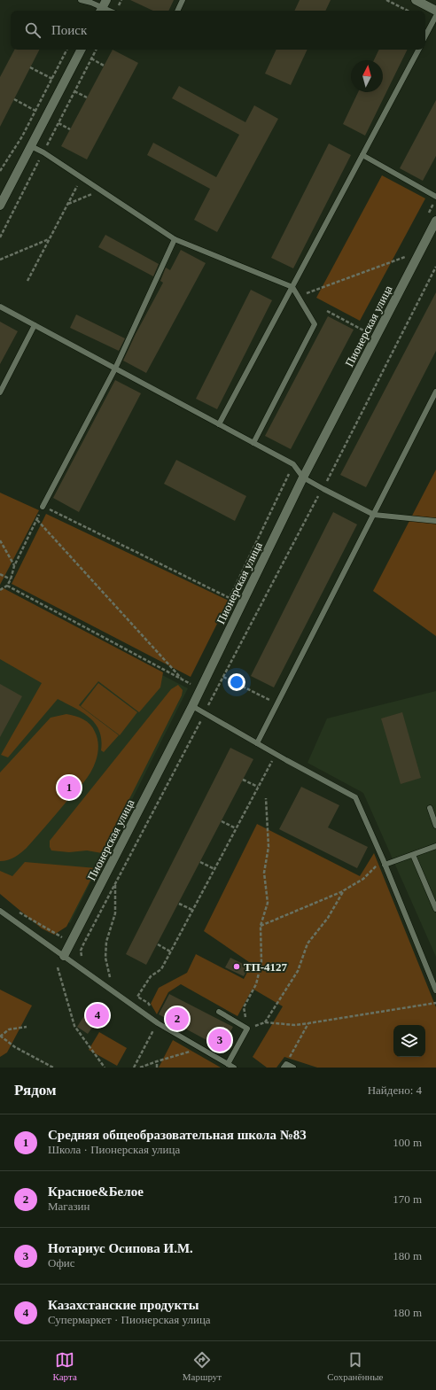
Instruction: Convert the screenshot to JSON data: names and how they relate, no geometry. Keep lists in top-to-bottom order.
{
  "streets": {
    "street": ["Пионерская улица"]
  },
  "places": ["ТП-4127"],
  "north": "top",
  "page": {
    "search": "Поиск",
    "pins": [
      "1",
      "4",
      "2",
      "3"
    ],
    "heading": ["Рядом", "Найдено: 4"],
    "list": [
      {
        "mark": "1",
        "name": "Средняя общеобразовательная школа №83",
        "note": "Школа · Пионерская улица",
        "value": "100 m"
      },
      {
        "mark": "2",
        "name": "Красное&Белое",
        "note": "Магазин",
        "value": "170 m"
      },
      {
        "mark": "3",
        "name": "Нотариус Осипова И.М.",
        "note": "Офис",
        "value": "180 m"
      },
      {
        "mark": "4",
        "name": "Казахстанские продукты",
        "note": "Супермаркет · Пионерская улица",
        "value": "180 m"
      }
    ],
    "nav": ["Карта", "Маршрут", "Сохранённые"]
  }
}
